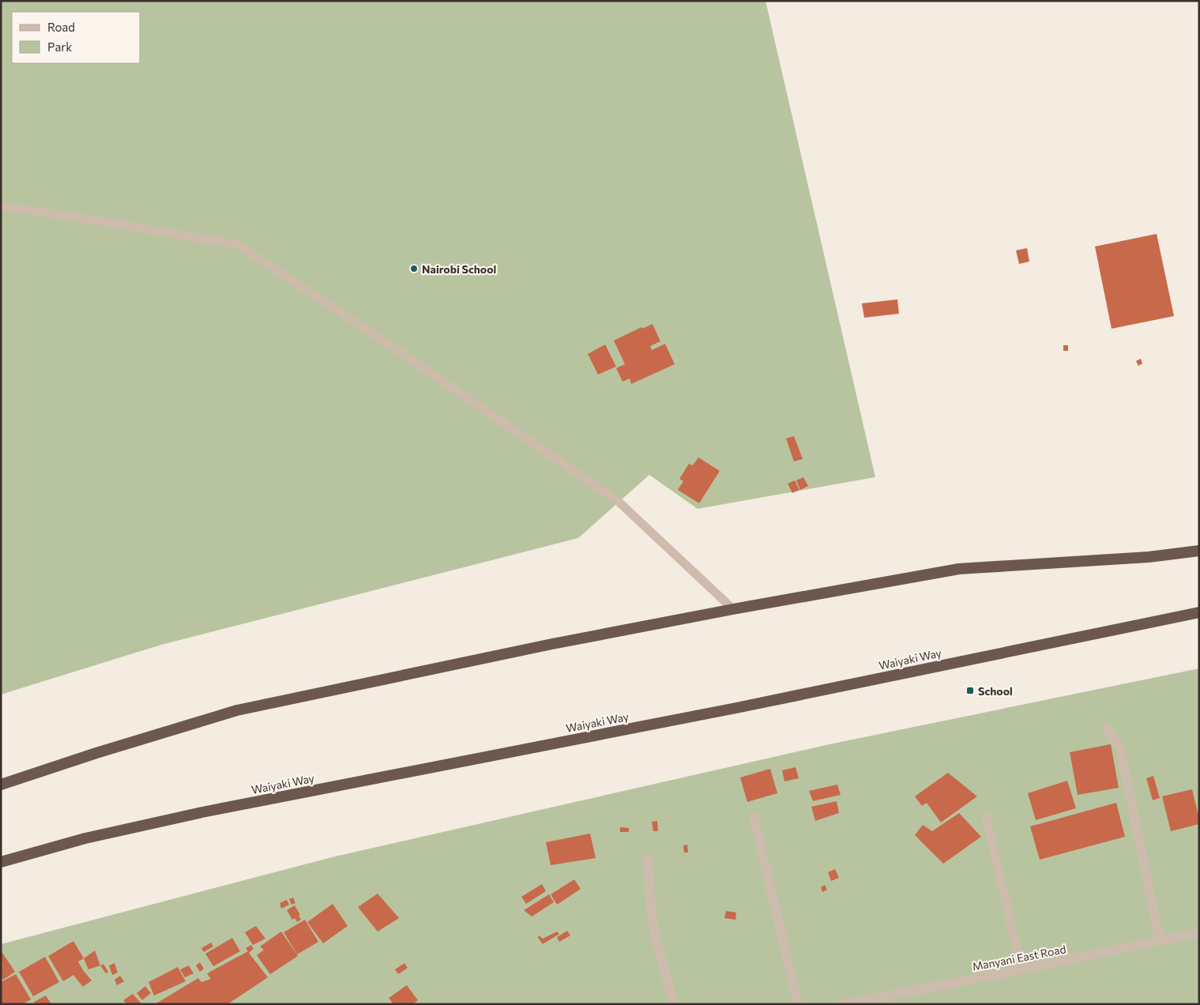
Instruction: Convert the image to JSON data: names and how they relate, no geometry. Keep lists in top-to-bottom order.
{
  "streets": {
    "highway": ["Waiyaki Way"],
    "street": ["Manyani East Road"]
  },
  "places": {
    "other": ["Nairobi School"],
    "transit": ["School"]
  },
  "legend": ["Road", "Park"]
}
